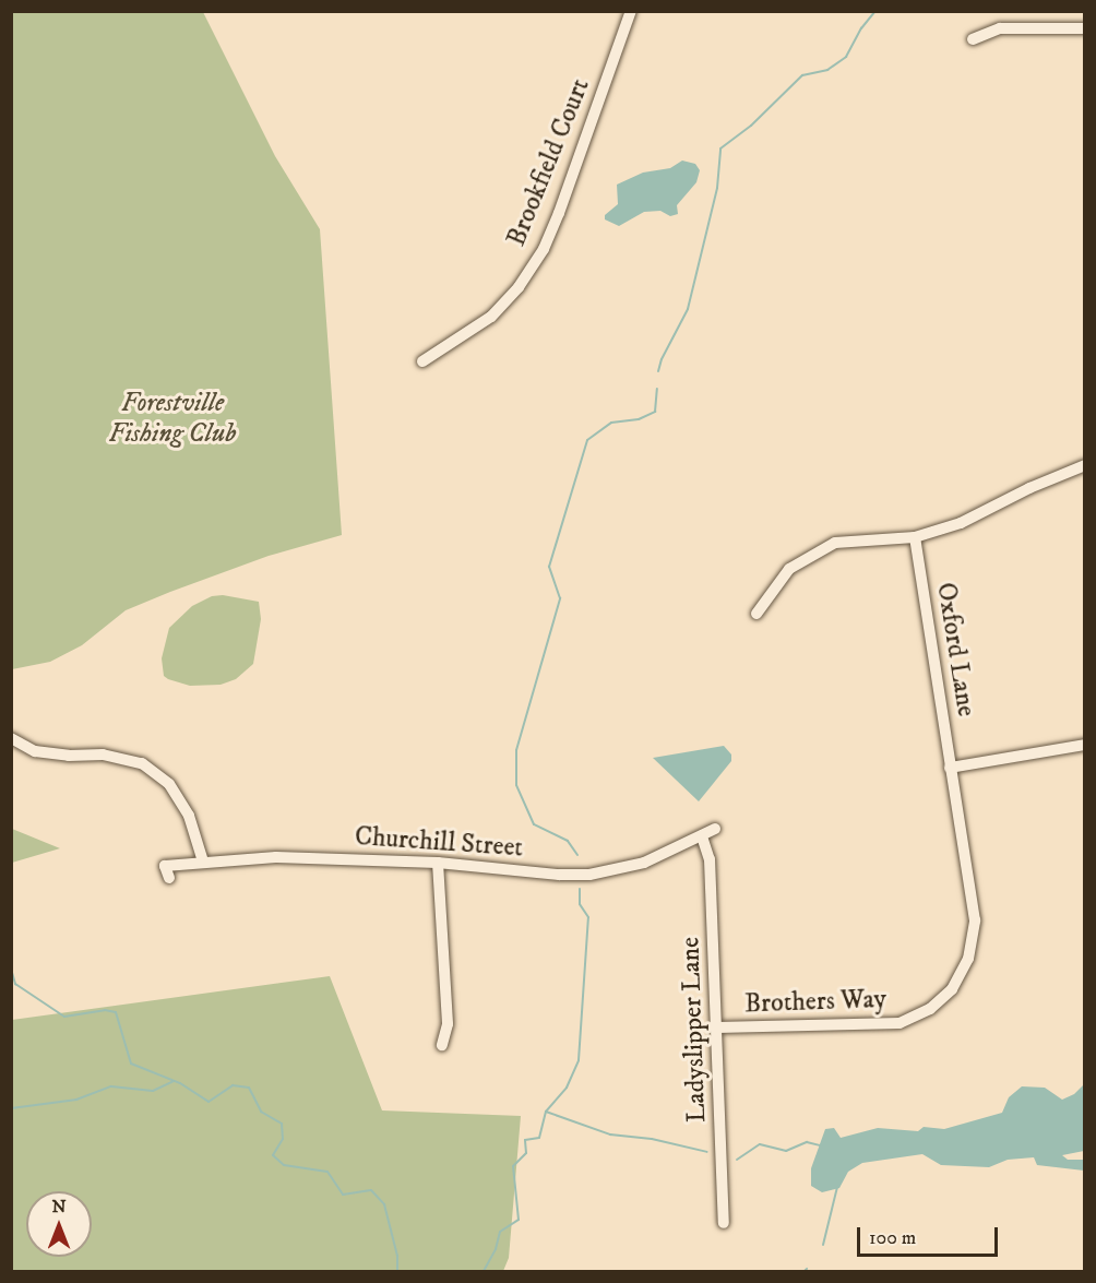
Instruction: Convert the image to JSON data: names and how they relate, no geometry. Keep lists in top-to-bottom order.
{
  "streets": {
    "street": [
      "Brookfield Court",
      "Oxford Lane",
      "Churchill Street",
      "Brothers Way",
      "Ladyslipper Lane"
    ]
  },
  "crossings": [
    ["Oxford Lane", "Brothers Way"],
    ["Churchill Street", "Ladyslipper Lane"],
    ["Brothers Way", "Ladyslipper Lane"]
  ],
  "parks": ["Forestville Fishing Club"],
  "scale_bar": "100 m",
  "north": "top"
}
